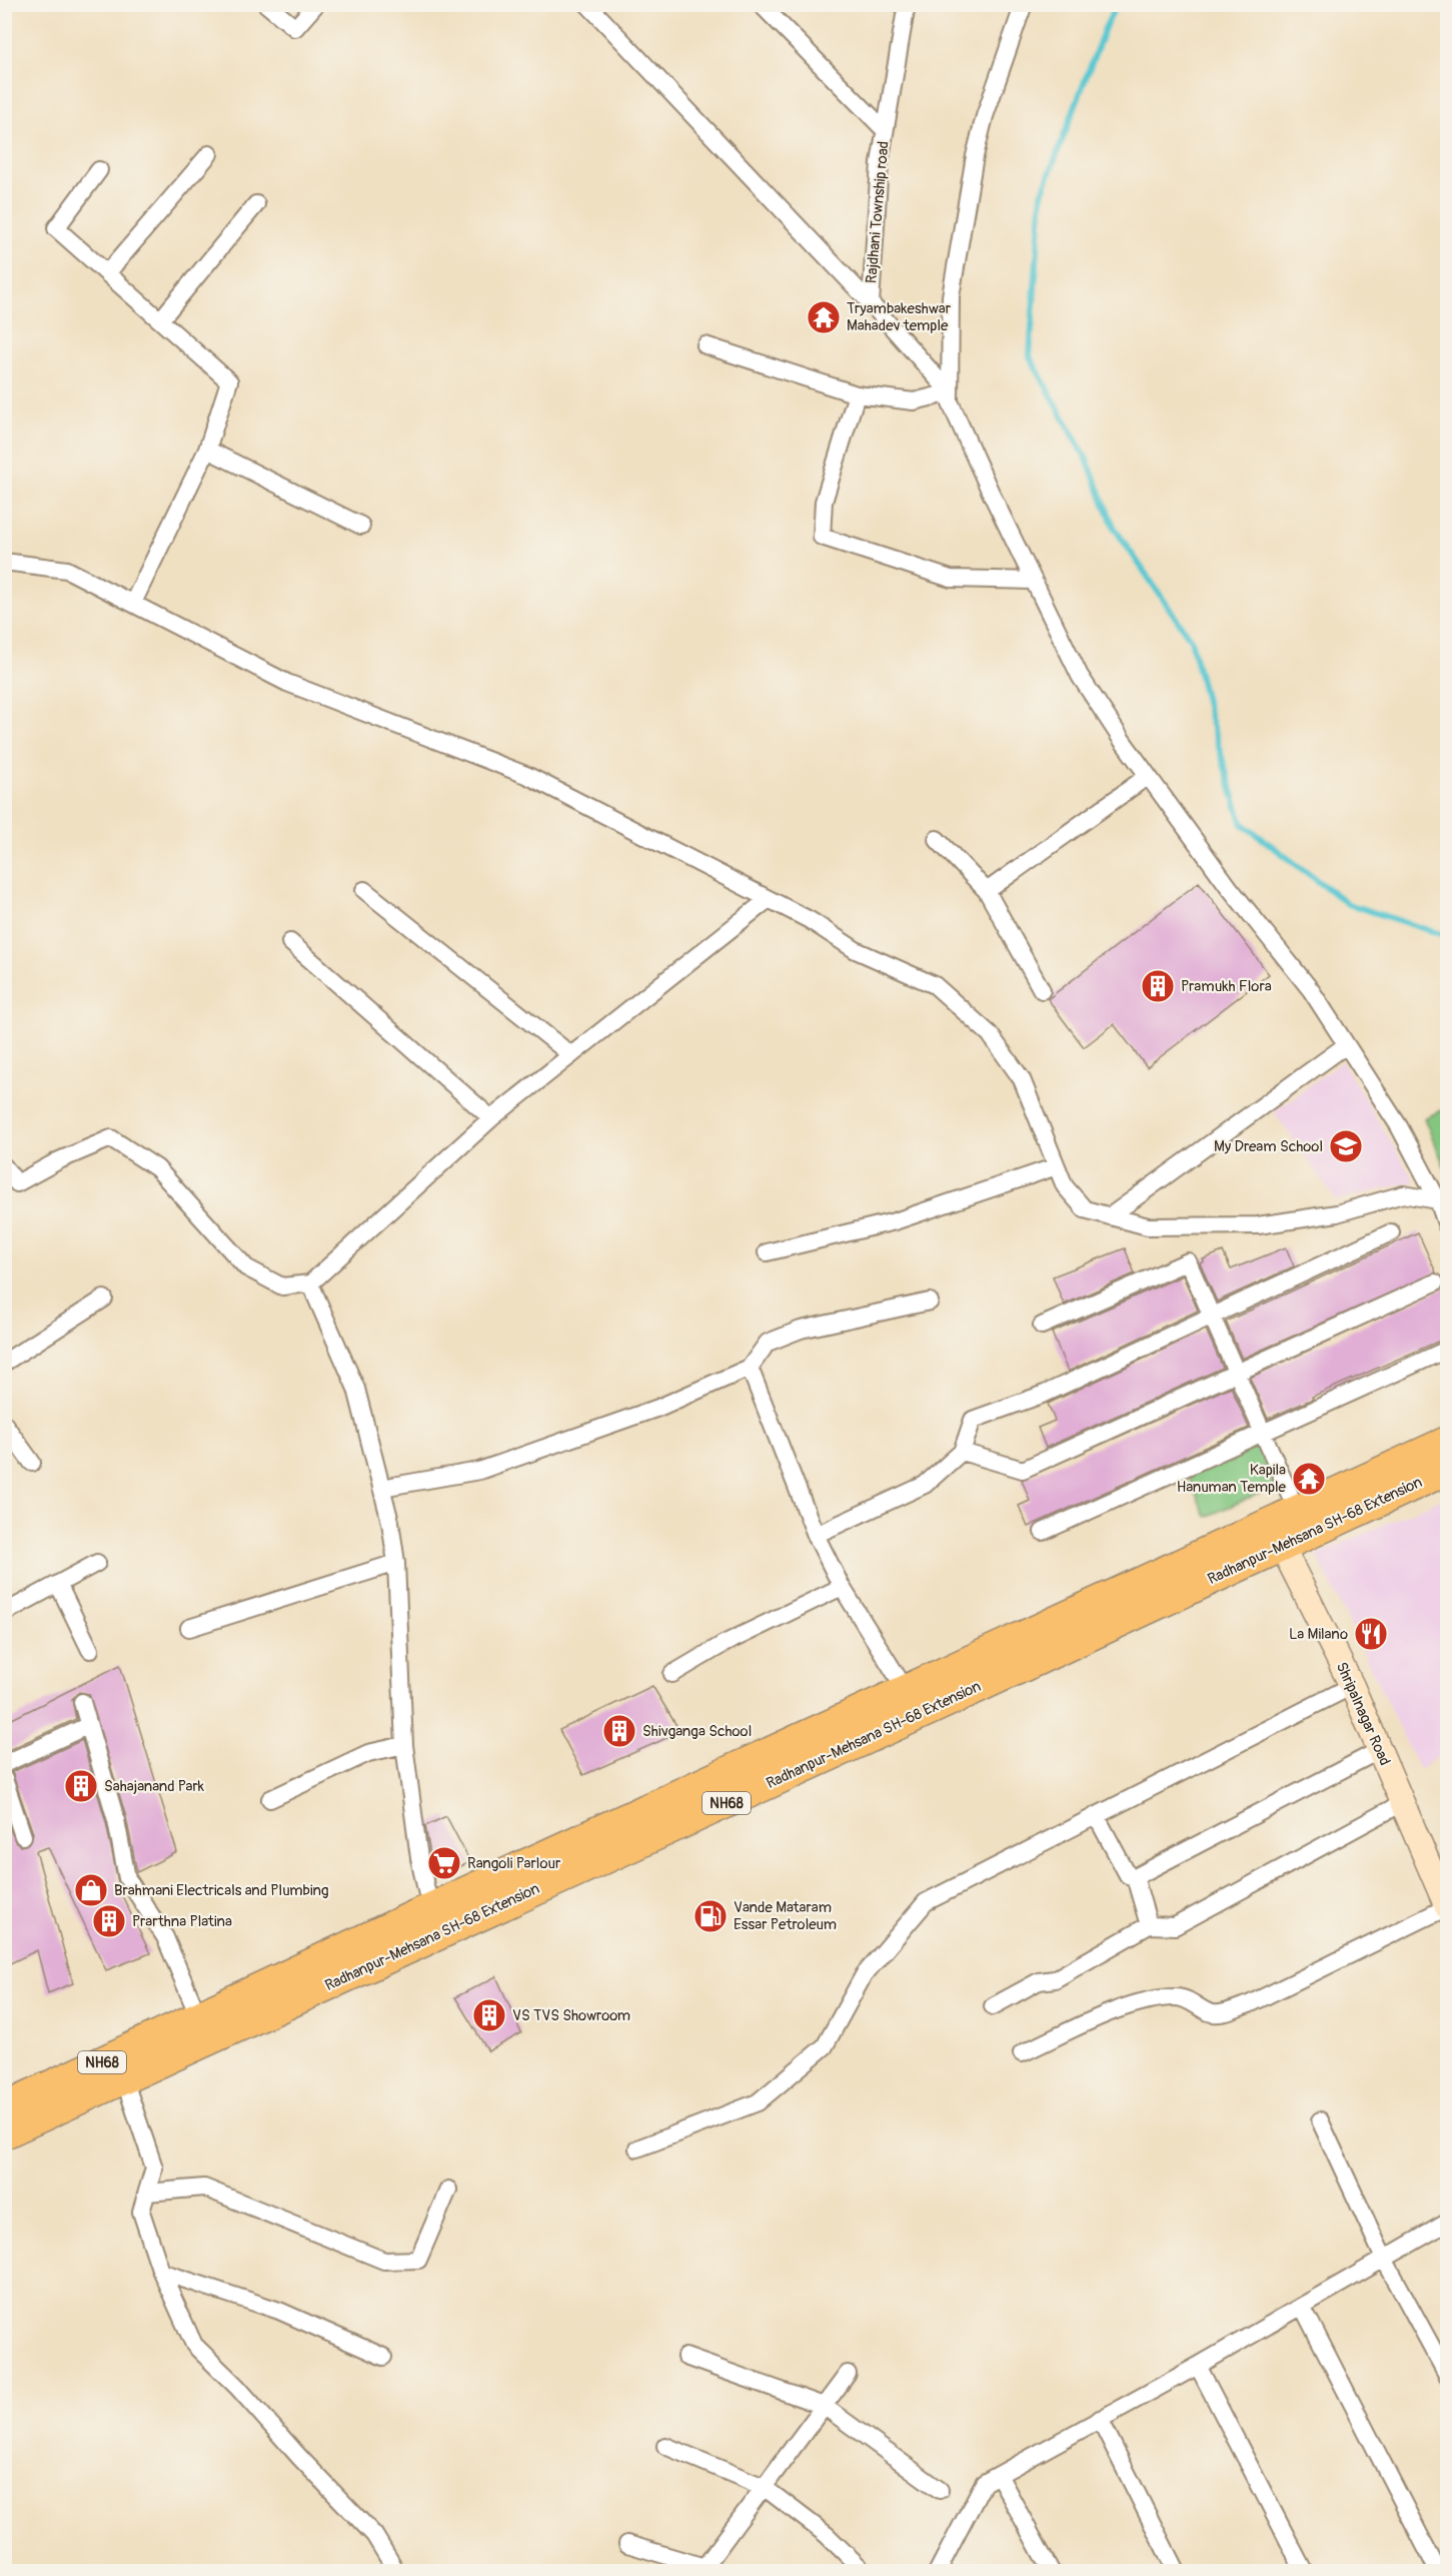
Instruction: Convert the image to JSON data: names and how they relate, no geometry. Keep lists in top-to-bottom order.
{
  "streets": {
    "highway": ["Radhanpur-Mehsana SH-68 Extension", "NH68"],
    "street": ["Rajdhani Township road", "Shripalnagar Road"]
  },
  "crossings": [
    ["Radhanpur-Mehsana SH-68 Extension", "Shripalnagar Road"],
    ["Radhanpur-Mehsana SH-68 Extension", "NH68"],
    ["Shripalnagar Road", "NH68"]
  ],
  "places": {
    "temple": ["Tryambakeshwar Mahadev temple", "Kapila Hanuman Temple"],
    "building": [
      "Pramukh Flora",
      "Shivganga School",
      "Sahajanand Park",
      "Prarthna Platina",
      "VS TVS Showroom"
    ],
    "school or university": ["My Dream School"],
    "restaurant": ["La Milano"],
    "supermarket": ["Rangoli Parlour"],
    "shop": ["Brahmani Electricals and Plumbing"],
    "fuel station": ["Vande Mataram Essar Petroleum"]
  }
}
